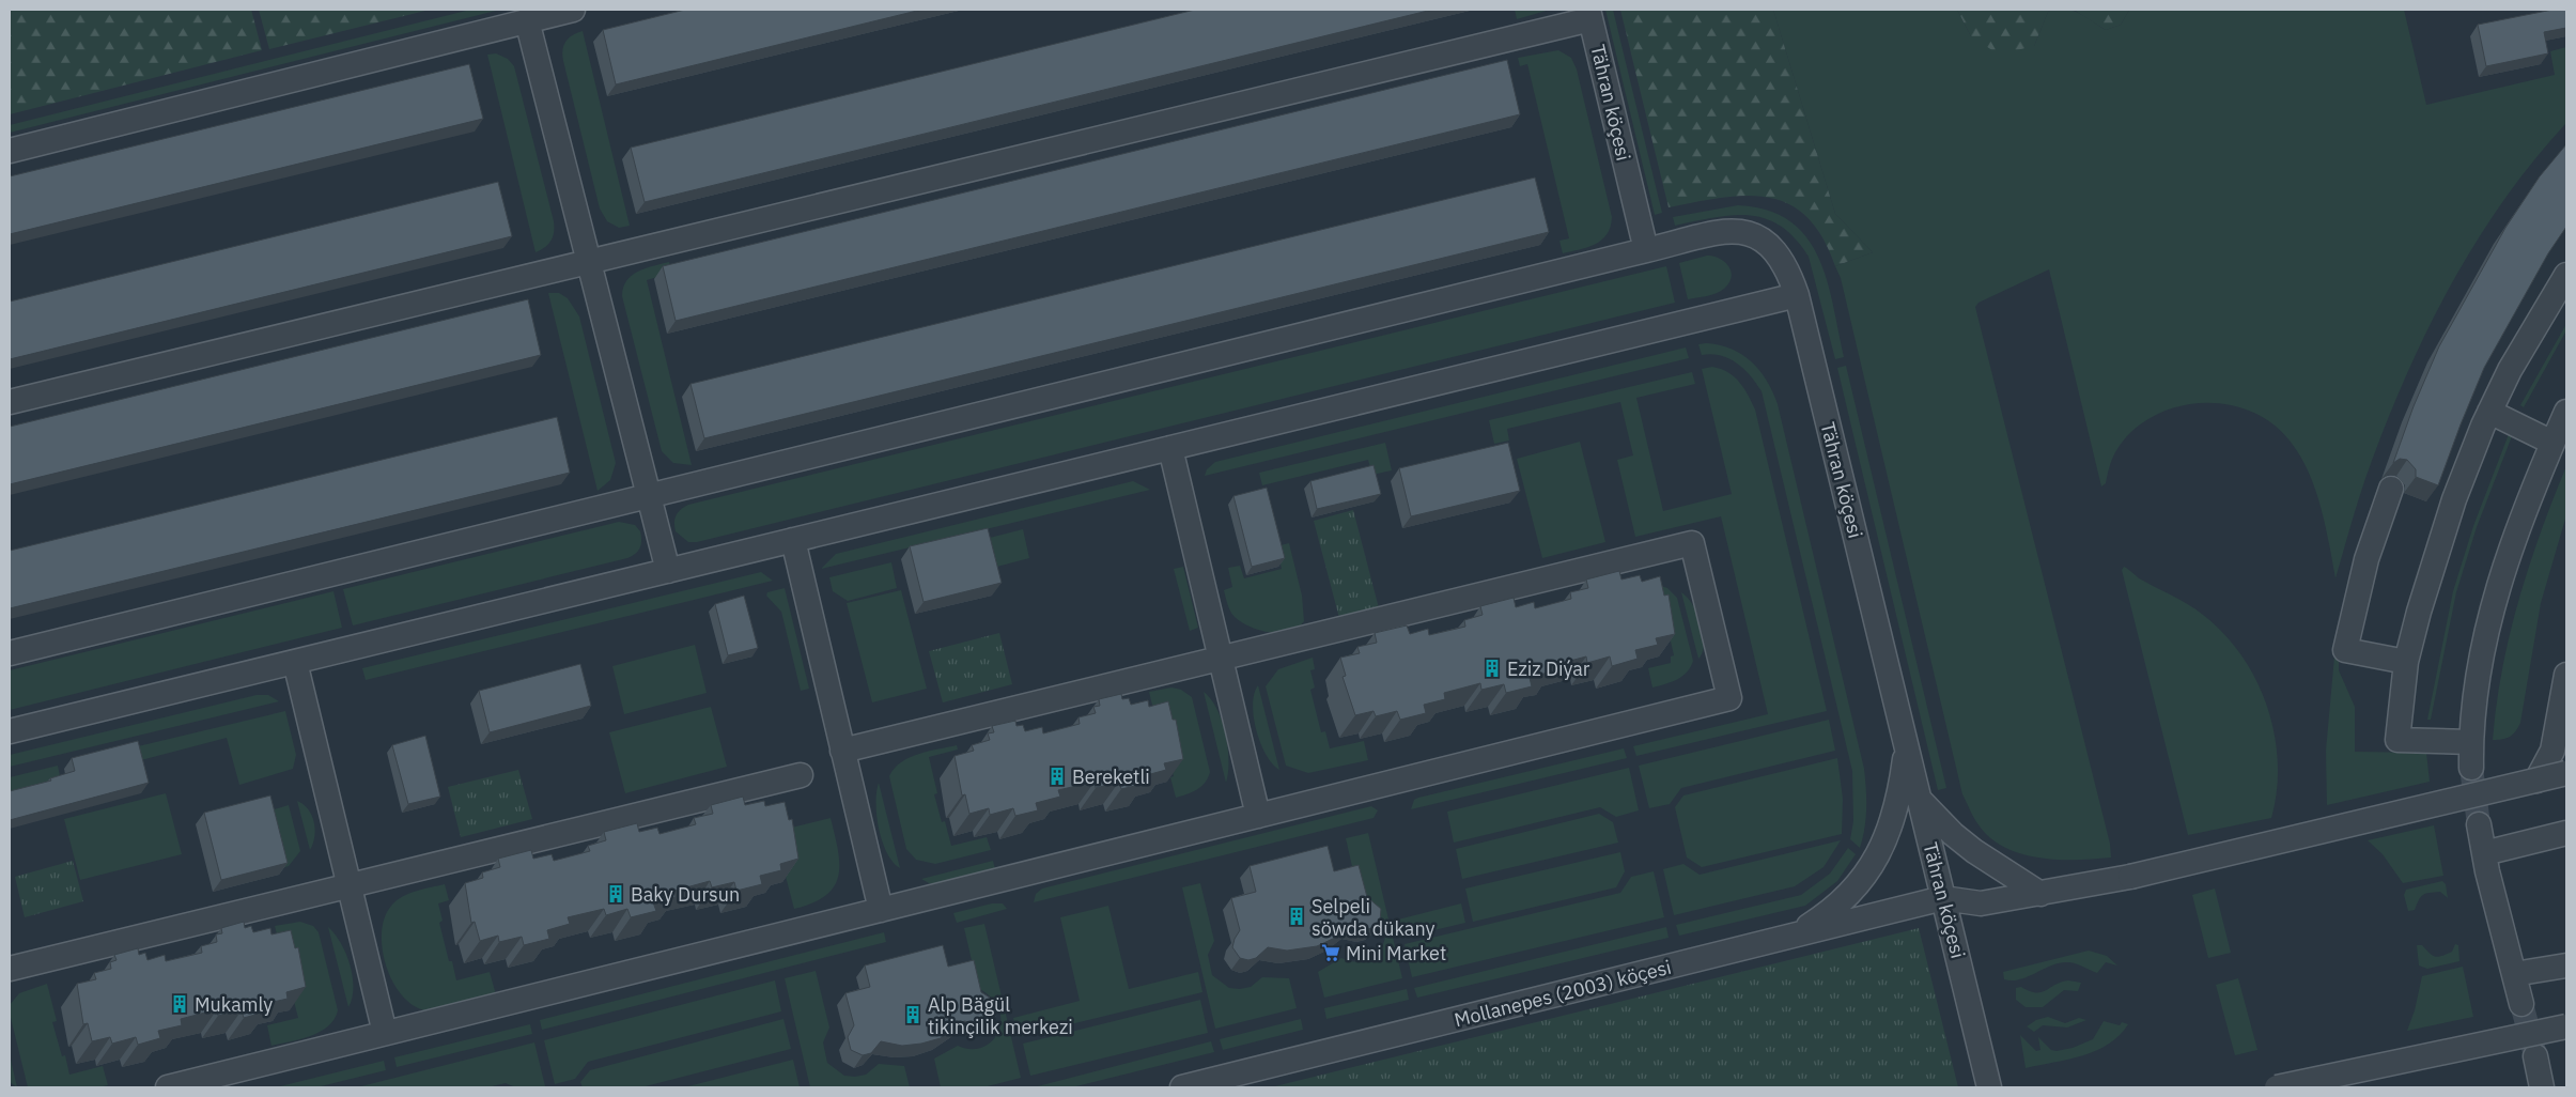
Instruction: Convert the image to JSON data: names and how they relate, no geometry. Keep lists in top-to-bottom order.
{
  "streets": {
    "street": ["Tähran köçesi", "Mollanepes (2003) köçesi"]
  },
  "crossings": [
    ["Tähran köçesi", "Mollanepes (2003) köçesi"]
  ],
  "places": {
    "building": [
      "Eziz Diýar",
      "Bereketli",
      "Baky Dursun",
      "Selpeli söwda dükany",
      "Mukamly",
      "Alp Bägül tikinçilik merkezi"
    ],
    "supermarket": ["Mini Market"]
  }
}
